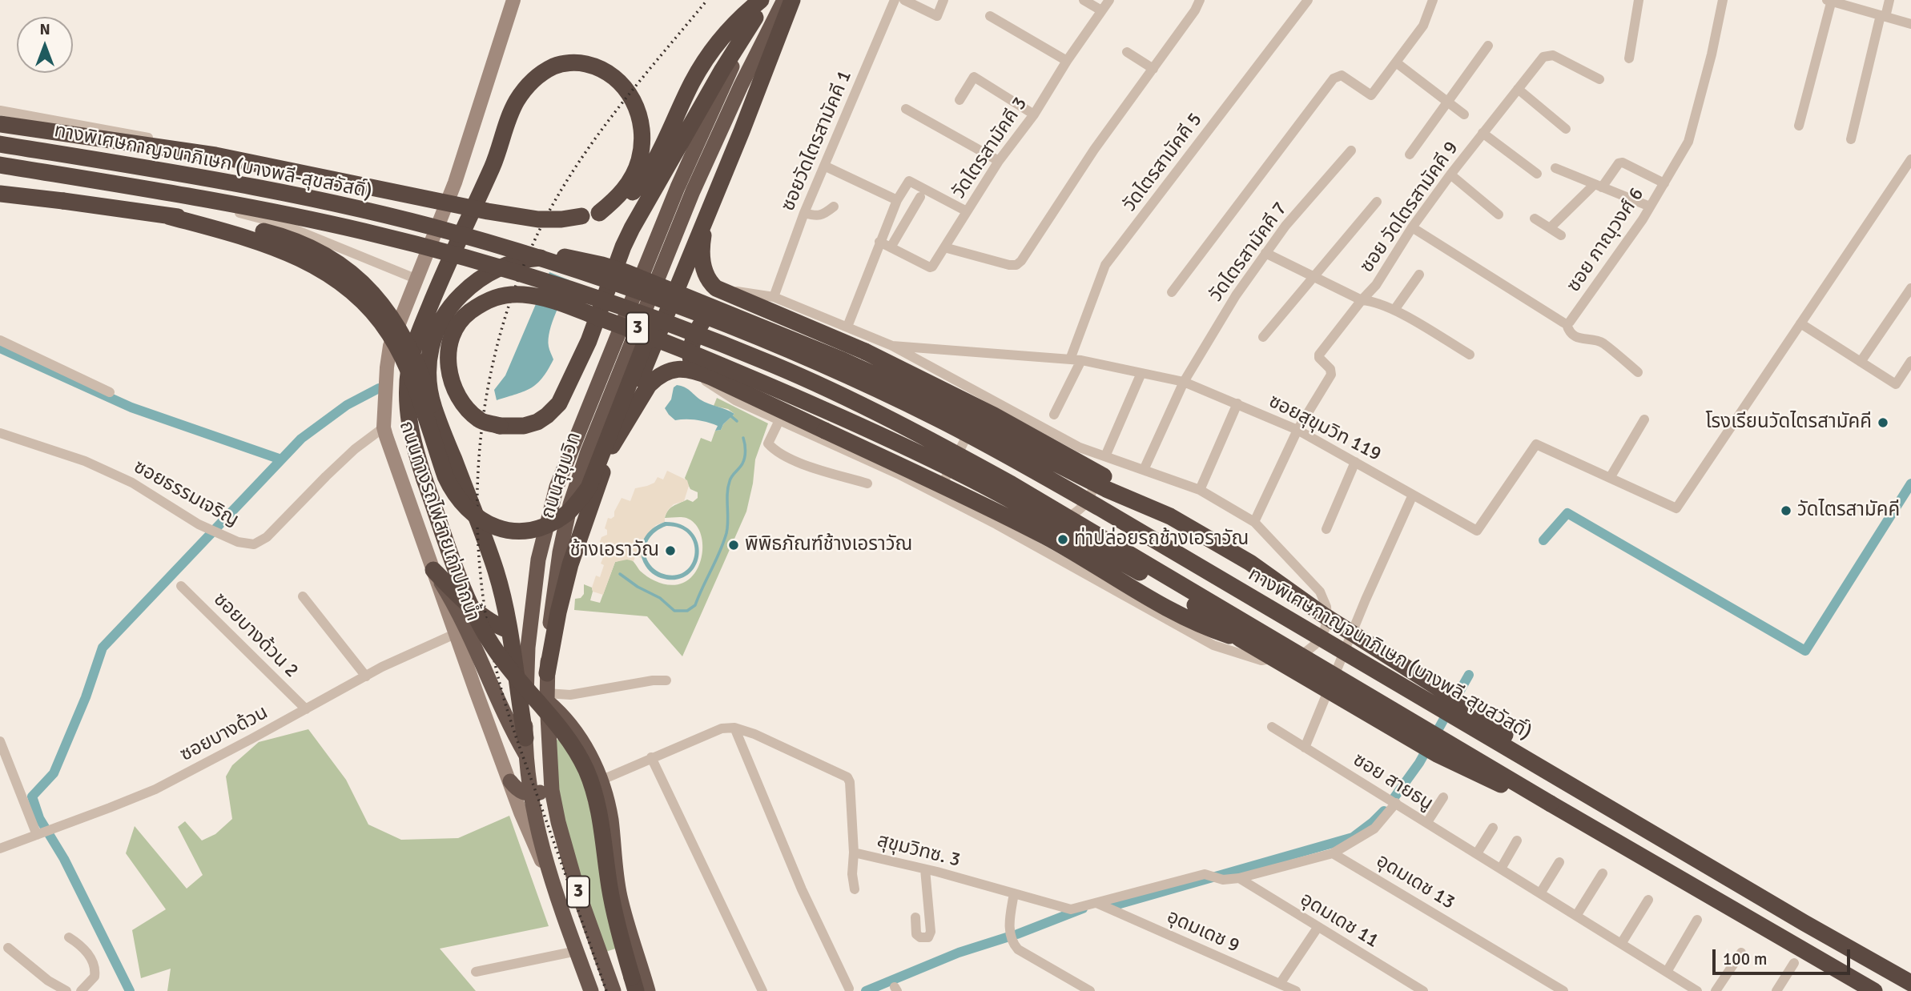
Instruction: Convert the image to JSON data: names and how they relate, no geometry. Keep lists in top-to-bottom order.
{
  "streets": {
    "highway": ["ทางพิเศษกาญจนาภิเษก (บางพลี-สุขสวัสดิ์)", "3", "ถนนสุขุมวิท"],
    "main road": ["ถนนทางรถไฟสายเก่าปากน้ำ"],
    "street": [
      "ซอยวัดไตรสามัคคี 1",
      "วัดไตรสามัคคี 3",
      "วัดไตรสามัคคี 5",
      "ซอย วัดไตรสามัคคี 9",
      "ซอย ภาณุวงศ์ 6",
      "วัดไตรสามัคคี 7",
      "ซอยสุขุมวิท 119",
      "ซอยธรรมเจริญ",
      "ซอยบางด้วน 2",
      "ซอยบางด้วน",
      "ซอย สายธนู",
      "สุขุมวิทซ. 3",
      "อุดมเดช 13",
      "อุดมเดช 11",
      "อุดมเดช 9"
    ]
  },
  "crossings": [
    ["วัดไตรสามัคคี 5", "ซอยสุขุมวิท 119"],
    ["ซอย วัดไตรสามัคคี 9", "ซอยสุขุมวิท 119"],
    ["วัดไตรสามัคคี 7", "ซอยสุขุมวิท 119"],
    ["ถนนสุขุมวิท", "ถนนทางรถไฟสายเก่าปากน้ำ"],
    ["ซอยธรรมเจริญ", "ถนนทางรถไฟสายเก่าปากน้ำ"],
    ["ถนนทางรถไฟสายเก่าปากน้ำ", "ซอยบางด้วน"],
    ["ซอยบางด้วน 2", "ซอยบางด้วน"],
    ["สุขุมวิทซ. 3", "อุดมเดช 11"],
    ["สุขุมวิทซ. 3", "อุดมเดช 9"]
  ],
  "places": [
    "โรงเรียนวัดไตรสามัคคี",
    "วัดไตรสามัคคี",
    "ท่าปล่อยรถช้างเอราวัณ",
    "พิพิธภัณฑ์ช้างเอราวัณ",
    "ช้างเอราวัณ"
  ],
  "scale_bar": "100 m",
  "north": "top"
}
